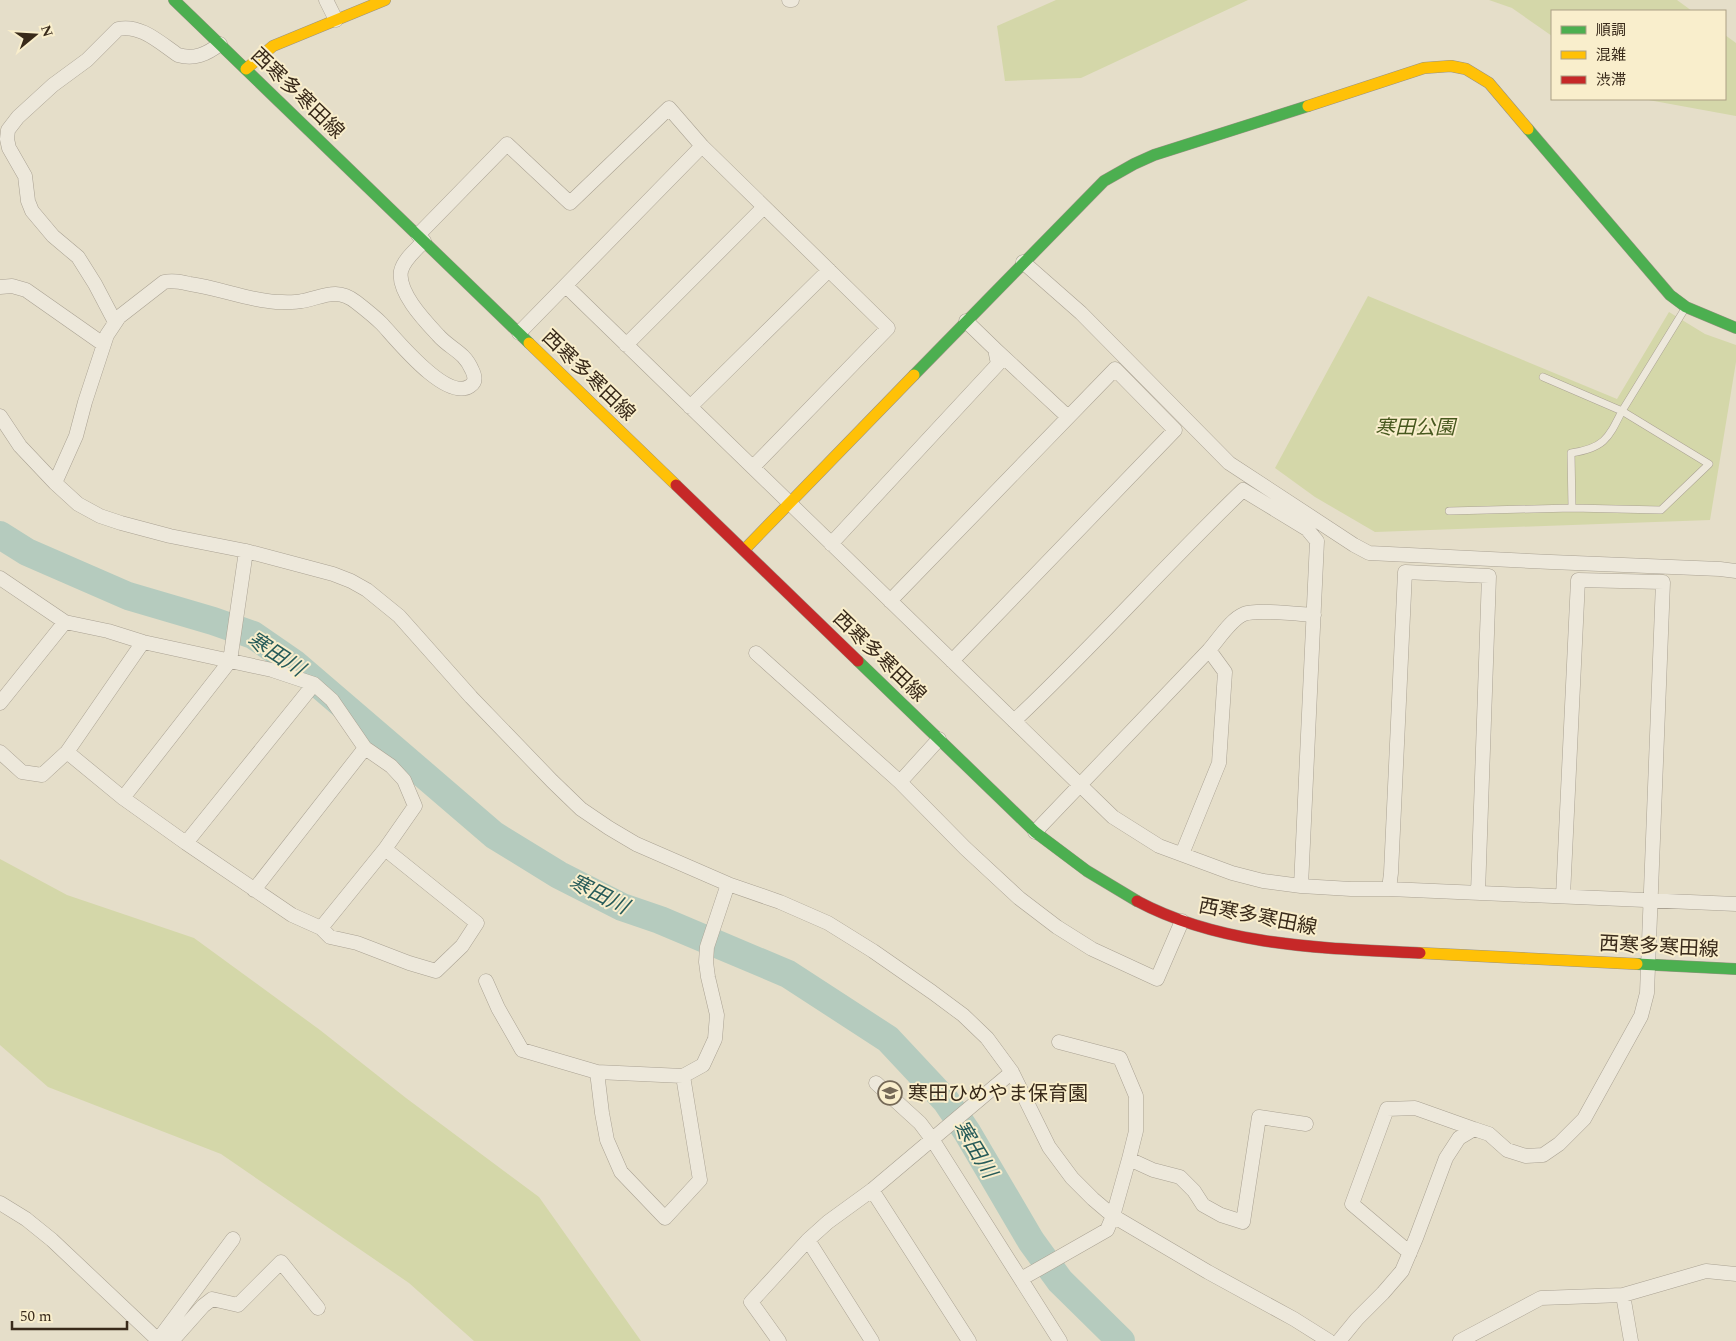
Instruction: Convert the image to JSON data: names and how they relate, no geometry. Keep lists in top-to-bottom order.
{
  "streets": {
    "main road": ["西寒多寒田線"]
  },
  "water": ["寒田川"],
  "parks": ["寒田公園"],
  "places": {
    "school or university": ["寒田ひめやま保育園"]
  },
  "legend": ["順調", "混雑", "渋滞"],
  "scale_bar": "50 m",
  "north": "right"
}
